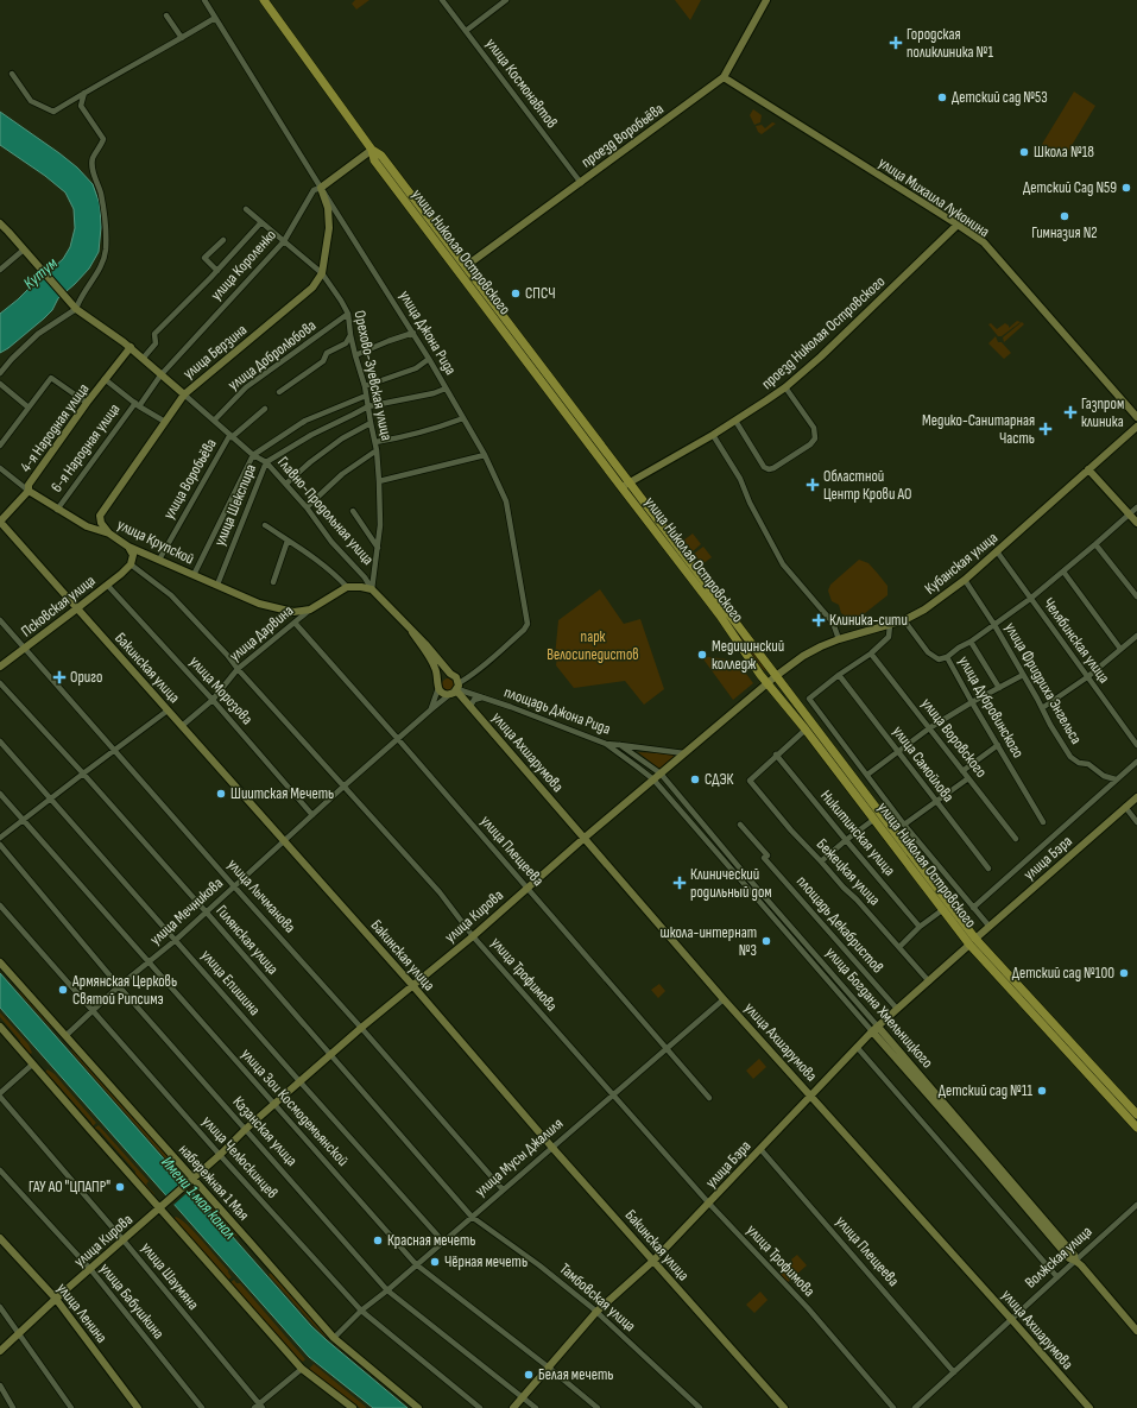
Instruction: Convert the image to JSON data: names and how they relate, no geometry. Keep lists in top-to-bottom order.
{
  "streets": {
    "main road": [
      "проезд Воробьёва",
      "улица Михаила Луконина",
      "улица Николая Островского",
      "улица Короленко",
      "проезд Николая Островского",
      "улица Берзина",
      "4-я Народная улица",
      "Главно-Продольная улица",
      "улица Крупской",
      "Кубанская улица",
      "Псковская улица",
      "улица Дарвина",
      "Бакинская улица",
      "улица Ахшарумова",
      "улица Бэра",
      "улица Кирова",
      "улица Богдана Хмельницкого",
      "набережная 1 Мая",
      "улица Ленина"
    ],
    "street": [
      "улица Космонавтов",
      "улица Джона Рида",
      "улица Добролюбова",
      "Орехово-Зуевская улица",
      "6-я Народная улица",
      "улица Воробьёва",
      "улица Шекспира",
      "Челябинская улица",
      "улица Фридриха Энгельса",
      "улица Морозова",
      "улица Дубровинского",
      "площадь Джона Рида",
      "улица Воровского",
      "улица Самойлова",
      "Никитинская улица",
      "улица Плещеева",
      "Бежецкая улица",
      "улица Лычманова",
      "улица Мечникова",
      "площадь Декабристов",
      "Гилянская улица",
      "улица Трофимова",
      "улица Епишина",
      "улица Зои Космодемьянской",
      "Казанская улица",
      "улица Челюскинцев",
      "улица Мусы Джалиля",
      "Волжская улица",
      "улица Шаумяна",
      "Тамбовская улица",
      "улица Бабушкина"
    ]
  },
  "crossings": [
    ["улица Космонавтов", "проезд Воробьёва"],
    ["проезд Воробьёва", "улица Михаила Луконина"],
    ["проезд Воробьёва", "улица Николая Островского"],
    ["улица Михаила Луконина", "проезд Николая Островского"],
    ["улица Николая Островского", "улица Короленко"],
    ["улица Николая Островского", "проезд Николая Островского"],
    ["улица Николая Островского", "Кубанская улица"],
    ["улица Николая Островского", "улица Бэра"],
    ["улица Николая Островского", "улица Кирова"],
    ["улица Короленко", "улица Джона Рида"],
    ["улица Короленко", "улица Берзина"],
    ["улица Короленко", "Орехово-Зуевская улица"],
    ["улица Короленко", "6-я Народная улица"],
    ["улица Короленко", "Главно-Продольная улица"],
    ["улица Джона Рида", "улица Берзина"],
    ["улица Джона Рида", "улица Шекспира"],
    ["улица Джона Рида", "площадь Джона Рида"],
    ["улица Джона Рида", "улица Ахшарумова"],
    ["улица Джона Рида", "улица Мечникова"],
    ["улица Берзина", "Орехово-Зуевская улица"],
    ["улица Берзина", "Главно-Продольная улица"],
    ["улица Берзина", "улица Крупской"],
    ["улица Добролюбова", "Орехово-Зуевская улица"],
    ["улица Добролюбова", "Главно-Продольная улица"],
    ["Орехово-Зуевская улица", "улица Шекспира"],
    ["Орехово-Зуевская улица", "Главно-Продольная улица"],
    ["4-я Народная улица", "Главно-Продольная улица"],
    ["4-я Народная улица", "улица Крупской"],
    ["4-я Народная улица", "Бакинская улица"],
    ["6-я Народная улица", "улица Крупской"],
    ["улица Воробьёва", "Главно-Продольная улица"],
    ["улица Воробьёва", "улица Крупской"],
    ["улица Шекспира", "Главно-Продольная улица"],
    ["улица Шекспира", "улица Крупской"],
    ["улица Крупской", "улица Дарвина"],
    ["Кубанская улица", "Челябинская улица"],
    ["Кубанская улица", "улица Фридриха Энгельса"],
    ["Кубанская улица", "улица Дубровинского"],
    ["Кубанская улица", "улица Кирова"],
    ["Псковская улица", "Бакинская улица"],
    ["Псковская улица", "улица Морозова"],
    ["Псковская улица", "улица Лычманова"],
    ["Псковская улица", "улица Трофимова"],
    ["улица Дарвина", "Бакинская улица"],
    ["улица Дарвина", "улица Морозова"],
    ["улица Дарвина", "улица Плещеева"],
    ["улица Дарвина", "улица Трофимова"],
    ["Бакинская улица", "улица Бэра"],
    ["Бакинская улица", "улица Мечникова"],
    ["Бакинская улица", "улица Кирова"],
    ["Бакинская улица", "улица Мусы Джалиля"],
    ["улица Морозова", "улица Мечникова"],
    ["площадь Джона Рида", "улица Ахшарумова"],
    ["площадь Джона Рида", "улица Мечникова"],
    ["площадь Джона Рида", "улица Кирова"],
    ["площадь Джона Рида", "улица Богдана Хмельницкого"],
    ["улица Ахшарумова", "улица Бэра"],
    ["улица Ахшарумова", "улица Мечникова"],
    ["улица Ахшарумова", "улица Кирова"],
    ["улица Ахшарумова", "улица Мусы Джалиля"],
    ["улица Ахшарумова", "Волжская улица"],
    ["Никитинская улица", "Бежецкая улица"],
    ["улица Плещеева", "улица Бэра"],
    ["улица Плещеева", "улица Мечникова"],
    ["улица Плещеева", "улица Кирова"],
    ["улица Плещеева", "улица Мусы Джалиля"],
    ["улица Плещеева", "Волжская улица"],
    ["улица Бэра", "Бежецкая улица"],
    ["улица Бэра", "площадь Декабристов"],
    ["улица Бэра", "улица Трофимова"],
    ["улица Бэра", "улица Богдана Хмельницкого"],
    ["улица Бэра", "улица Зои Космодемьянской"],
    ["улица Бэра", "Казанская улица"],
    ["улица Бэра", "Тамбовская улица"],
    ["улица Лычманова", "улица Мечникова"],
    ["улица Лычманова", "улица Кирова"],
    ["улица Лычманова", "улица Мусы Джалиля"],
    ["улица Мечникова", "Гилянская улица"],
    ["улица Мечникова", "улица Трофимова"],
    ["улица Мечникова", "улица Епишина"],
    ["улица Мечникова", "улица Зои Космодемьянской"],
    ["улица Мечникова", "Казанская улица"],
    ["улица Мечникова", "улица Челюскинцев"],
    ["улица Мечникова", "набережная 1 Мая"],
    ["улица Кирова", "Гилянская улица"],
    ["улица Кирова", "улица Трофимова"],
    ["улица Кирова", "улица Епишина"],
    ["улица Кирова", "улица Богдана Хмельницкого"],
    ["улица Кирова", "улица Зои Космодемьянской"],
    ["улица Кирова", "Казанская улица"],
    ["улица Кирова", "улица Челюскинцев"],
    ["улица Кирова", "набережная 1 Мая"],
    ["улица Кирова", "улица Шаумяна"],
    ["улица Кирова", "улица Бабушкина"],
    ["улица Кирова", "улица Ленина"],
    ["Гилянская улица", "улица Мусы Джалиля"],
    ["Гилянская улица", "Тамбовская улица"],
    ["улица Трофимова", "улица Мусы Джалиля"],
    ["улица Епишина", "улица Мусы Джалиля"],
    ["улица Богдана Хмельницкого", "Волжская улица"],
    ["улица Зои Космодемьянской", "улица Мусы Джалиля"],
    ["Казанская улица", "улица Мусы Джалиля"],
    ["улица Челюскинцев", "улица Мусы Джалиля"],
    ["улица Мусы Джалиля", "набережная 1 Мая"],
    ["улица Мусы Джалиля", "Тамбовская улица"]
  ],
  "water": ["Кутум", "Имени 1 мая канал"],
  "parks": ["парк Велосипедистов"],
  "places": {
    "health": [
      "Городская поликлиника №1",
      "Газпром клиника",
      "Медико-Санитарная Часть",
      "Областной Центр Крови АО",
      "Клиника-сити",
      "Ориго",
      "Клинический родильный дом"
    ],
    "other": [
      "Детский сад №53",
      "Школа №18",
      "Детский Сад N59",
      "Гимназия N2",
      "СПСЧ",
      "Медицинский колледж",
      "СДЭК",
      "Шиитская Мечеть",
      "школа-интернат №3",
      "Детский сад №100",
      "Армянская Церковь Святой Рипсимэ",
      "Детский сад №11",
      "ГАУ АО \"ЦПАПР\"",
      "Красная мечеть",
      "Чёрная мечеть",
      "Белая мечеть"
    ]
  }
}
